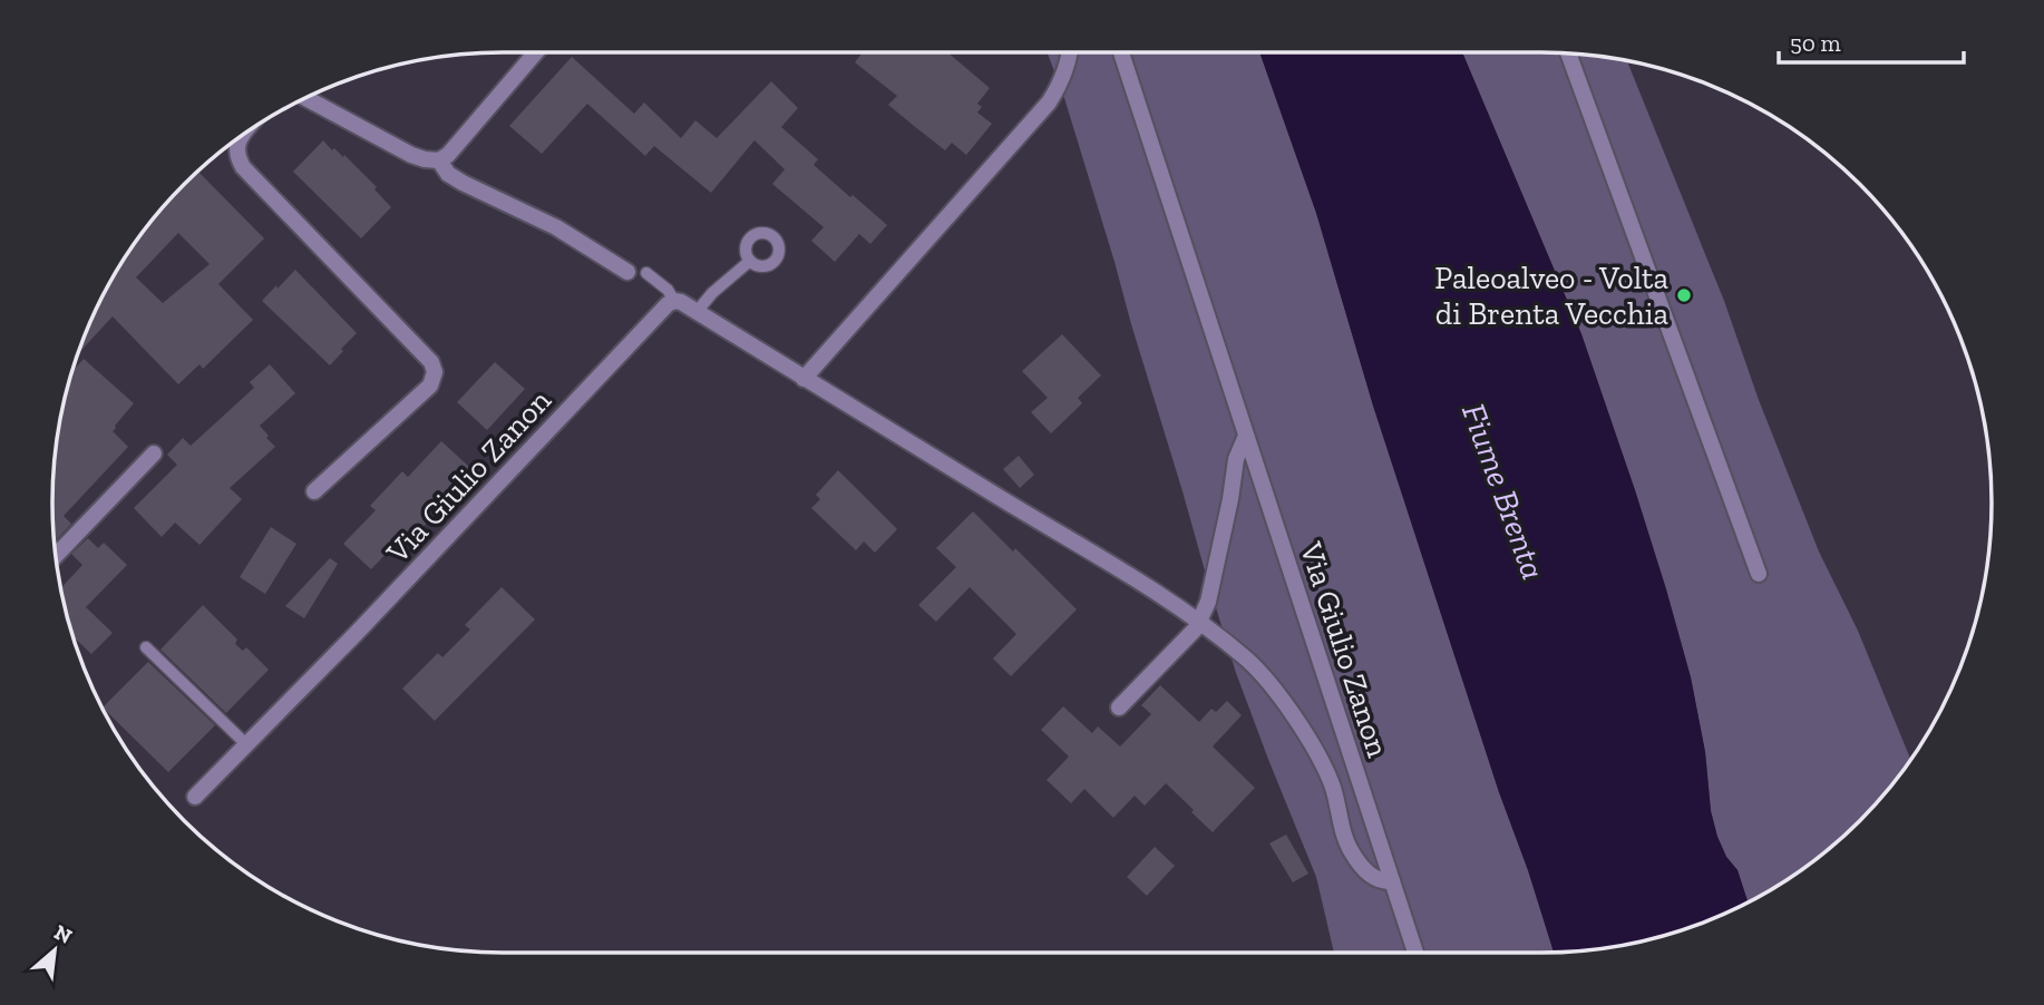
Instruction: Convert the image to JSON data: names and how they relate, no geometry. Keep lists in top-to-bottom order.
{
  "streets": {
    "street": ["Via Giulio Zanon"]
  },
  "water": ["Fiume Brenta"],
  "places": ["Paleoalveo - Volta di Brenta Vecchia"],
  "scale_bar": "50 m",
  "north": "top right"
}
